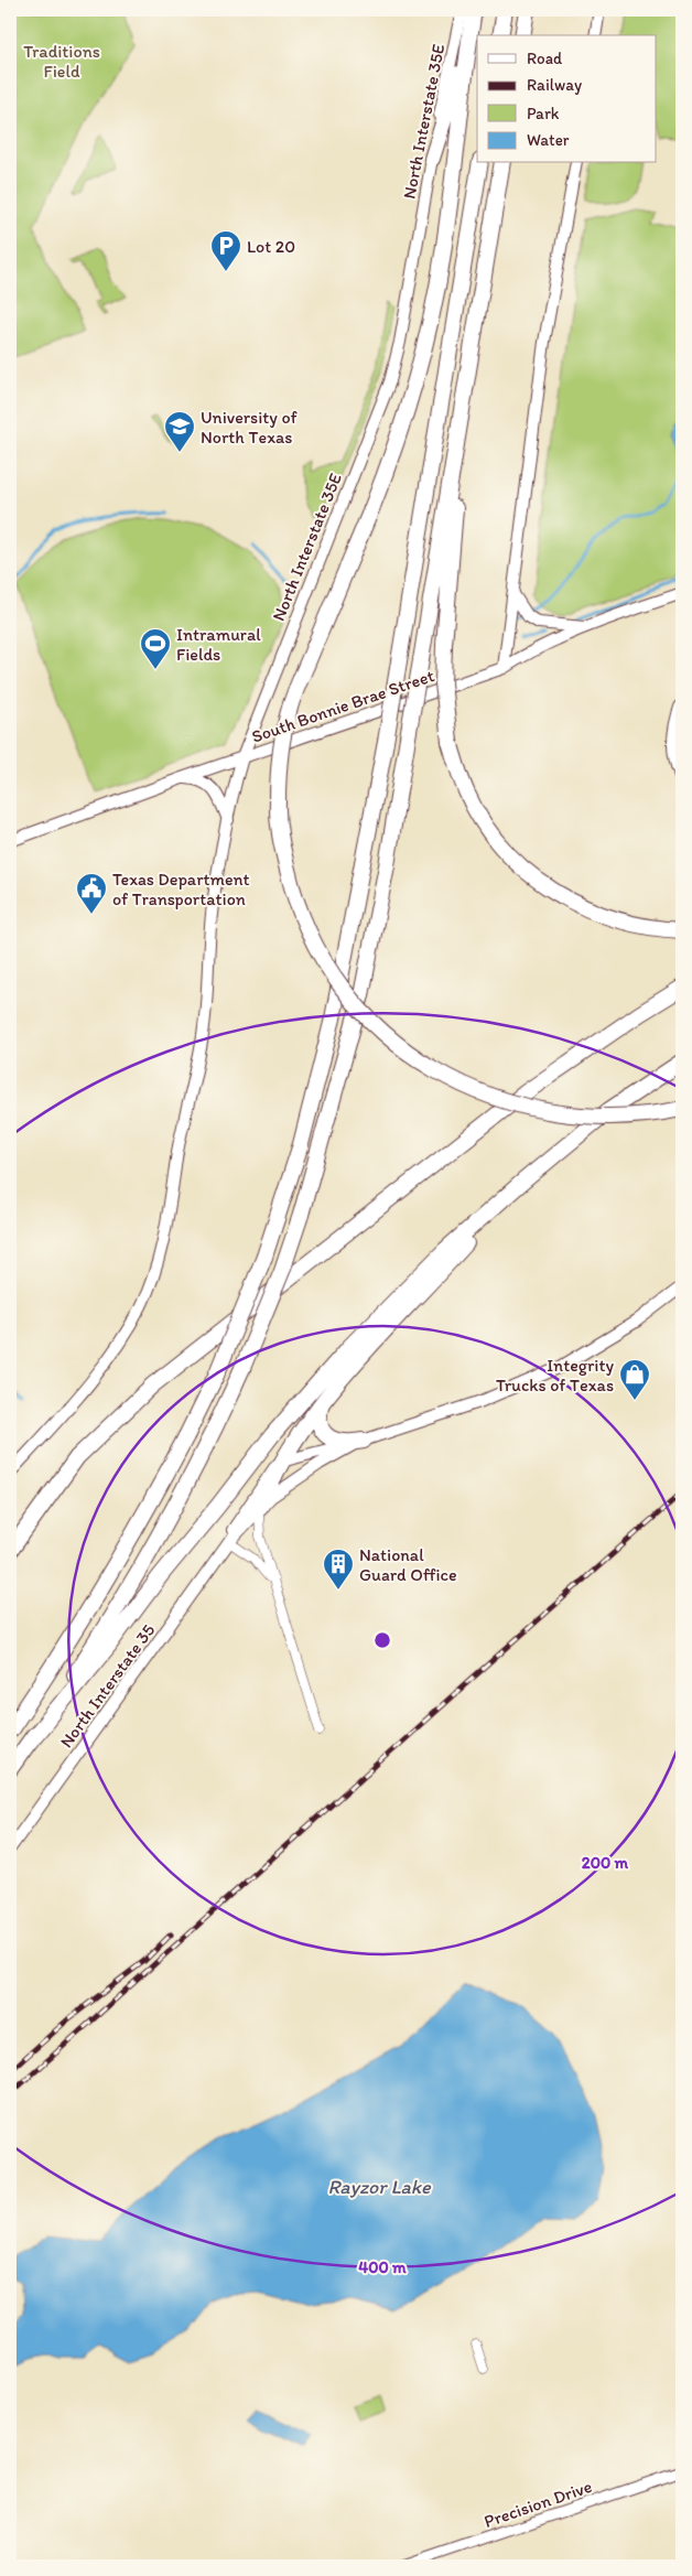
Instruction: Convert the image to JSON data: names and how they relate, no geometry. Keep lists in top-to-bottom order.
{
  "streets": {
    "main road": ["North Interstate 35E", "South Bonnie Brae Street", "North Interstate 35"],
    "street": ["Precision Drive"]
  },
  "crossings": [
    ["North Interstate 35E", "South Bonnie Brae Street"]
  ],
  "water": ["Rayzor Lake"],
  "parks": ["Traditions Field"],
  "places": {
    "parking": ["Lot 20"],
    "school or university": ["University of North Texas"],
    "sports": ["Intramural Fields"],
    "public building": ["Texas Department of Transportation"],
    "shop": ["Integrity Trucks of Texas"],
    "building": ["National Guard Office"]
  },
  "legend": [
    "Road",
    "Railway",
    "Park",
    "Water"
  ],
  "rings": ["200 m", "400 m"]
}
